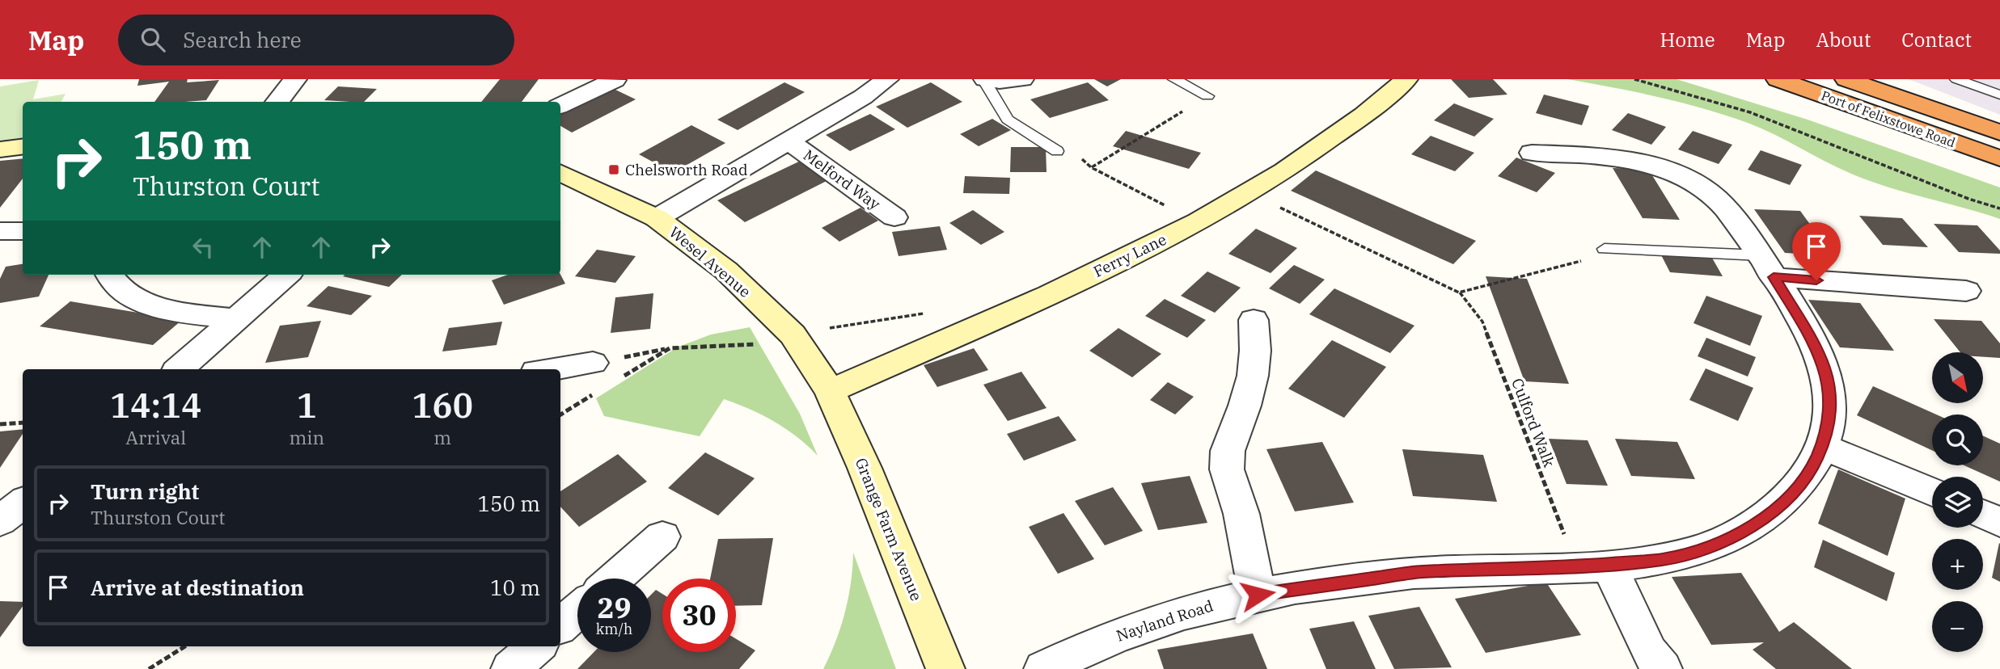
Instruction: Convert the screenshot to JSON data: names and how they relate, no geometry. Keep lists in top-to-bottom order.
{
  "streets": {
    "highway": ["Port of Felixstowe Road"],
    "street": [
      "Melford Way",
      "Ferry Lane",
      "Wesel Avenue",
      "Grange Farm Avenue",
      "Nayland Road"
    ],
    "path": ["Culford Walk"]
  },
  "crossings": [
    ["Melford Way", "Wesel Avenue"],
    ["Ferry Lane", "Wesel Avenue"],
    ["Ferry Lane", "Grange Farm Avenue"],
    ["Wesel Avenue", "Grange Farm Avenue"],
    ["Culford Walk", "Nayland Road"]
  ],
  "places": {
    "transit": ["Chelsworth Road"]
  },
  "north": "bottom right",
  "page": {
    "header": "Map",
    "search": "Search here",
    "nav": [
      "Home",
      "Map",
      "About",
      "Contact"
    ],
    "turn": ["150 m", "Thurston Court"],
    "map_buttons": ["+", "−"],
    "eta": [
      "14:14",
      "Arrival",
      "1",
      "min",
      "160",
      "m"
    ],
    "list": [
      {
        "name": "Turn right",
        "note": "Thurston Court",
        "value": "150 m"
      },
      {
        "name": "Arrive at destination",
        "value": "10 m"
      }
    ],
    "speed": "29 km/h",
    "limit": "30"
  }
}
